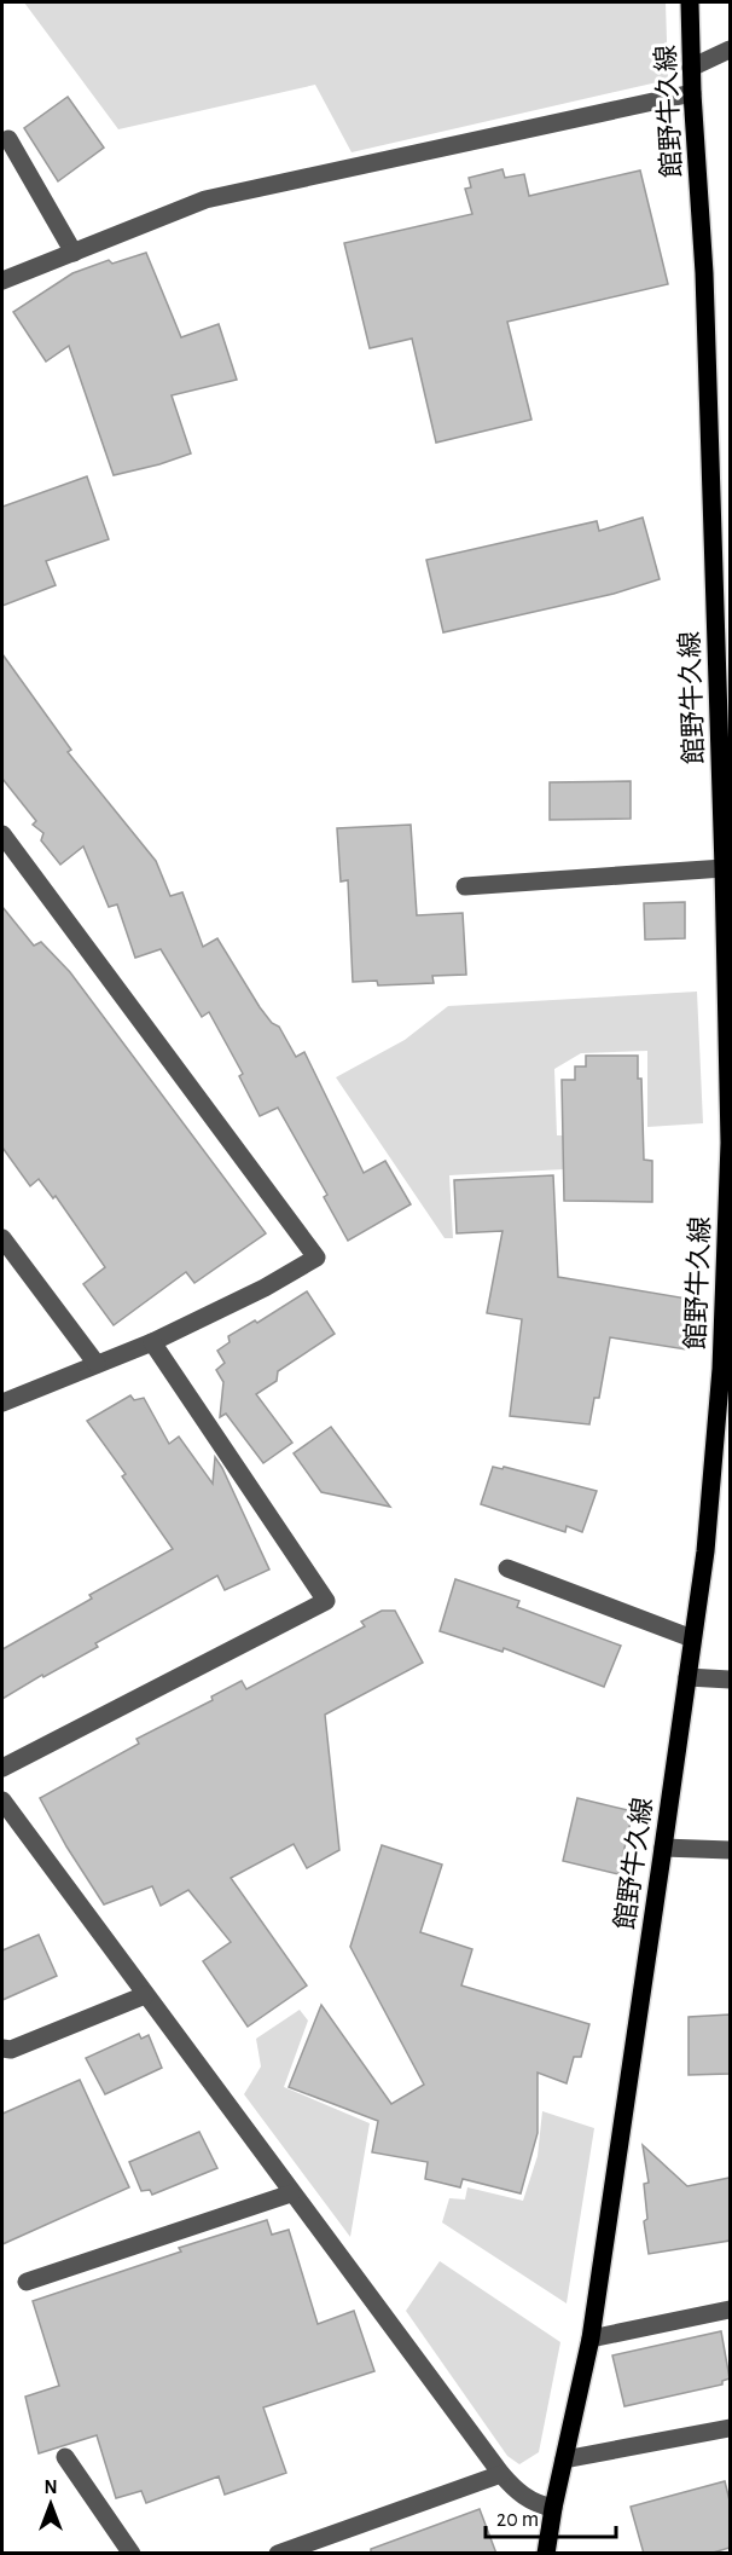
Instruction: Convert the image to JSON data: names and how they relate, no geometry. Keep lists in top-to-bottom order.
{
  "streets": {
    "main road": ["館野牛久線"]
  },
  "scale_bar": "20 m",
  "north": "top"
}
